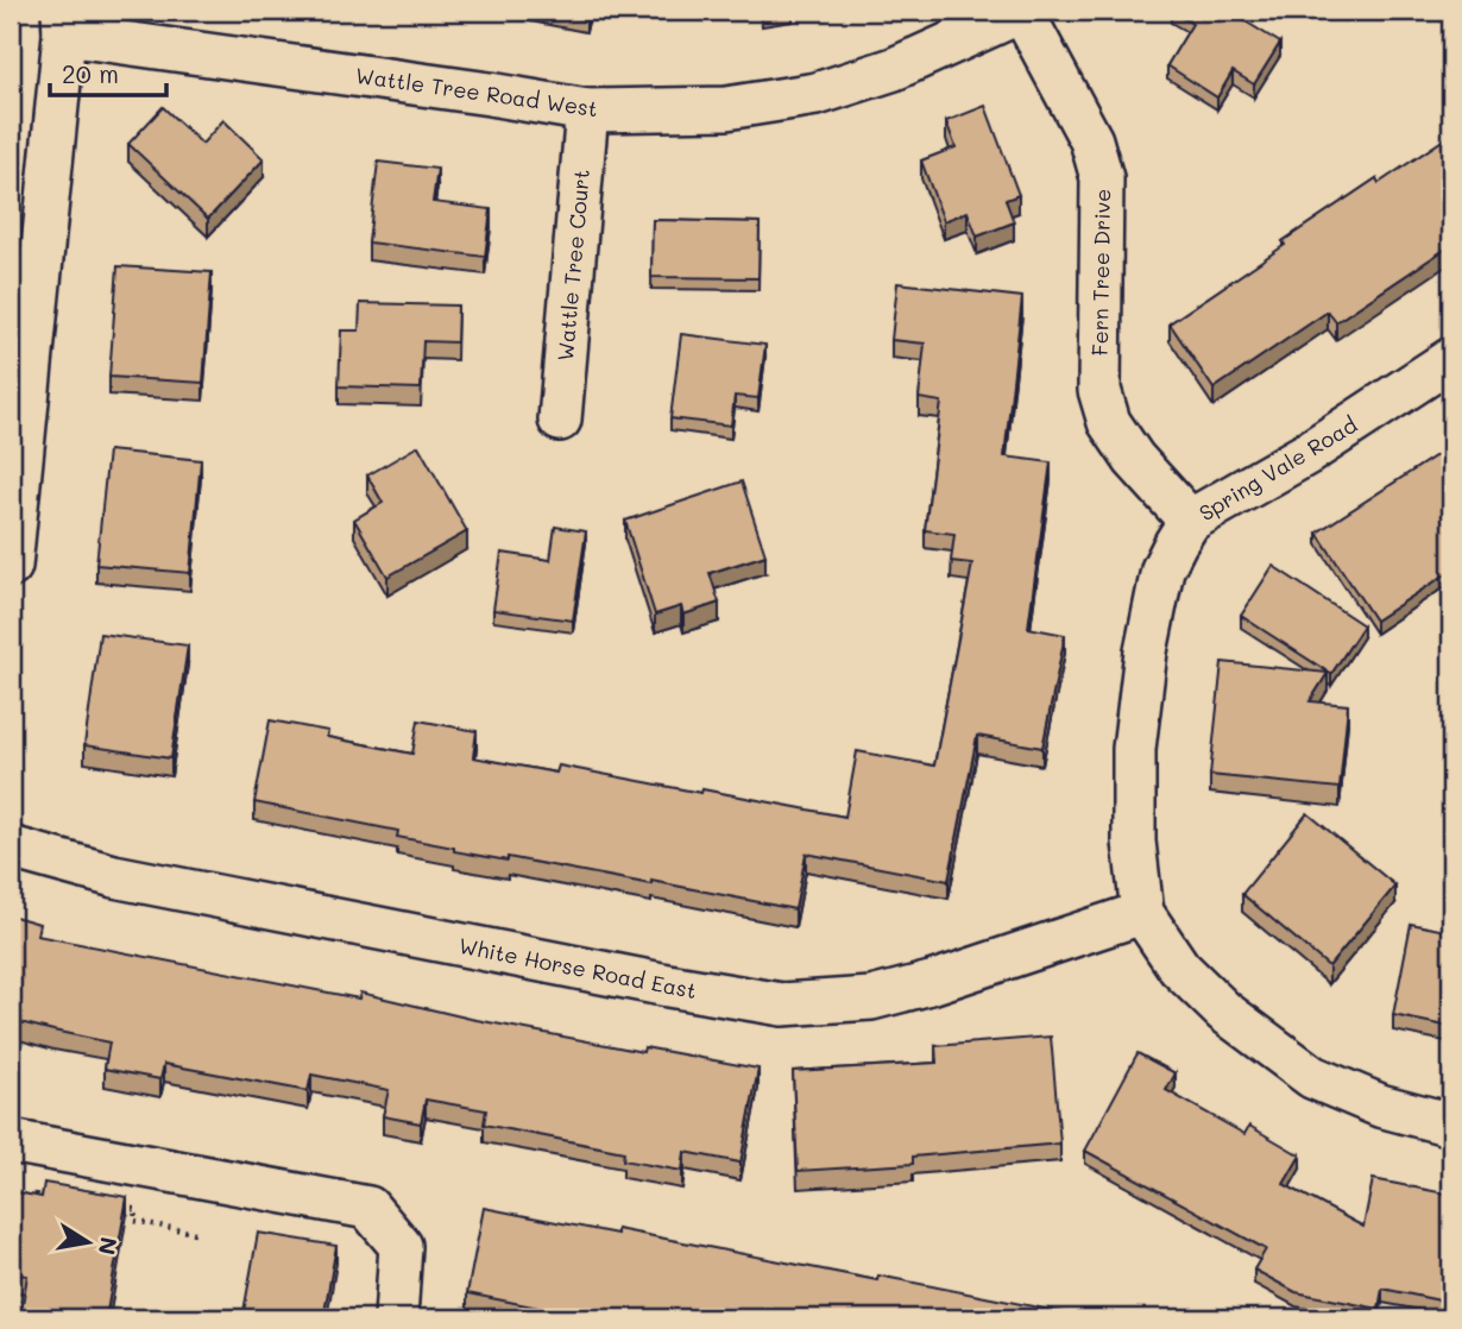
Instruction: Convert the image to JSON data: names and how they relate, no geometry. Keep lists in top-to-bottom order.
{
  "streets": {
    "street": [
      "Wattle Tree Road West",
      "Wattle Tree Court",
      "Fern Tree Drive",
      "Spring Vale Road",
      "White Horse Road East"
    ]
  },
  "crossings": [
    ["Wattle Tree Road West", "Wattle Tree Court"],
    ["Wattle Tree Road West", "Fern Tree Drive"],
    ["Fern Tree Drive", "Spring Vale Road"],
    ["Spring Vale Road", "White Horse Road East"]
  ],
  "scale_bar": "20 m",
  "north": "right"
}
